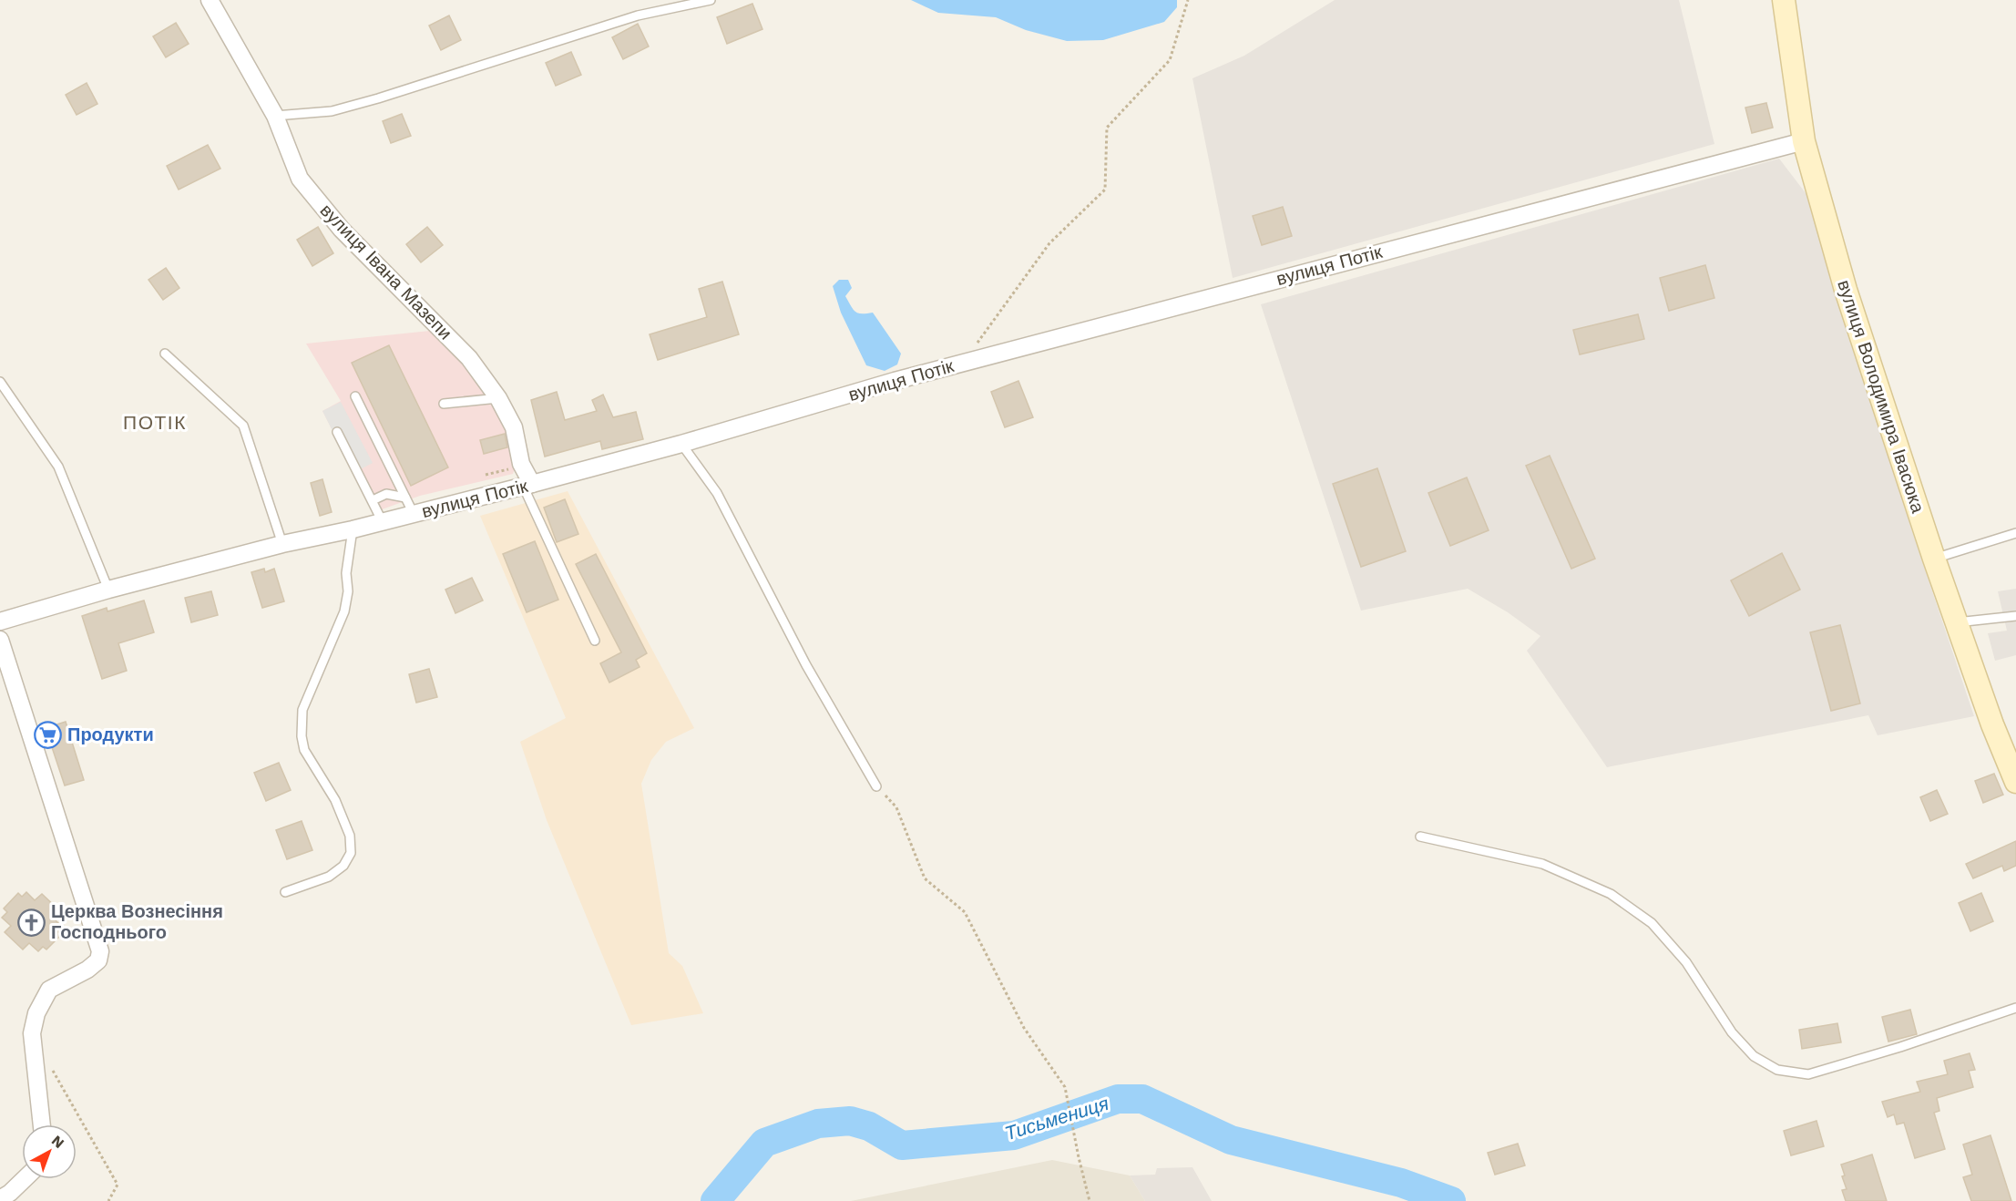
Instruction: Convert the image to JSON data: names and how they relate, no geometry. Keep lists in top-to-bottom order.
{
  "streets": {
    "street": ["вулиця Потік", "вулиця Івана Мазепи", "вулиця Володимира Івасюка"]
  },
  "crossings": [
    ["вулиця Потік", "вулиця Івана Мазепи"],
    ["вулиця Потік", "вулиця Володимира Івасюка"]
  ],
  "districts": ["ПОТІК"],
  "water": ["Тисьмениця"],
  "places": {
    "supermarket": ["Продукти"],
    "church": ["Церква Вознесіння Господнього"]
  },
  "north": "top right"
}
